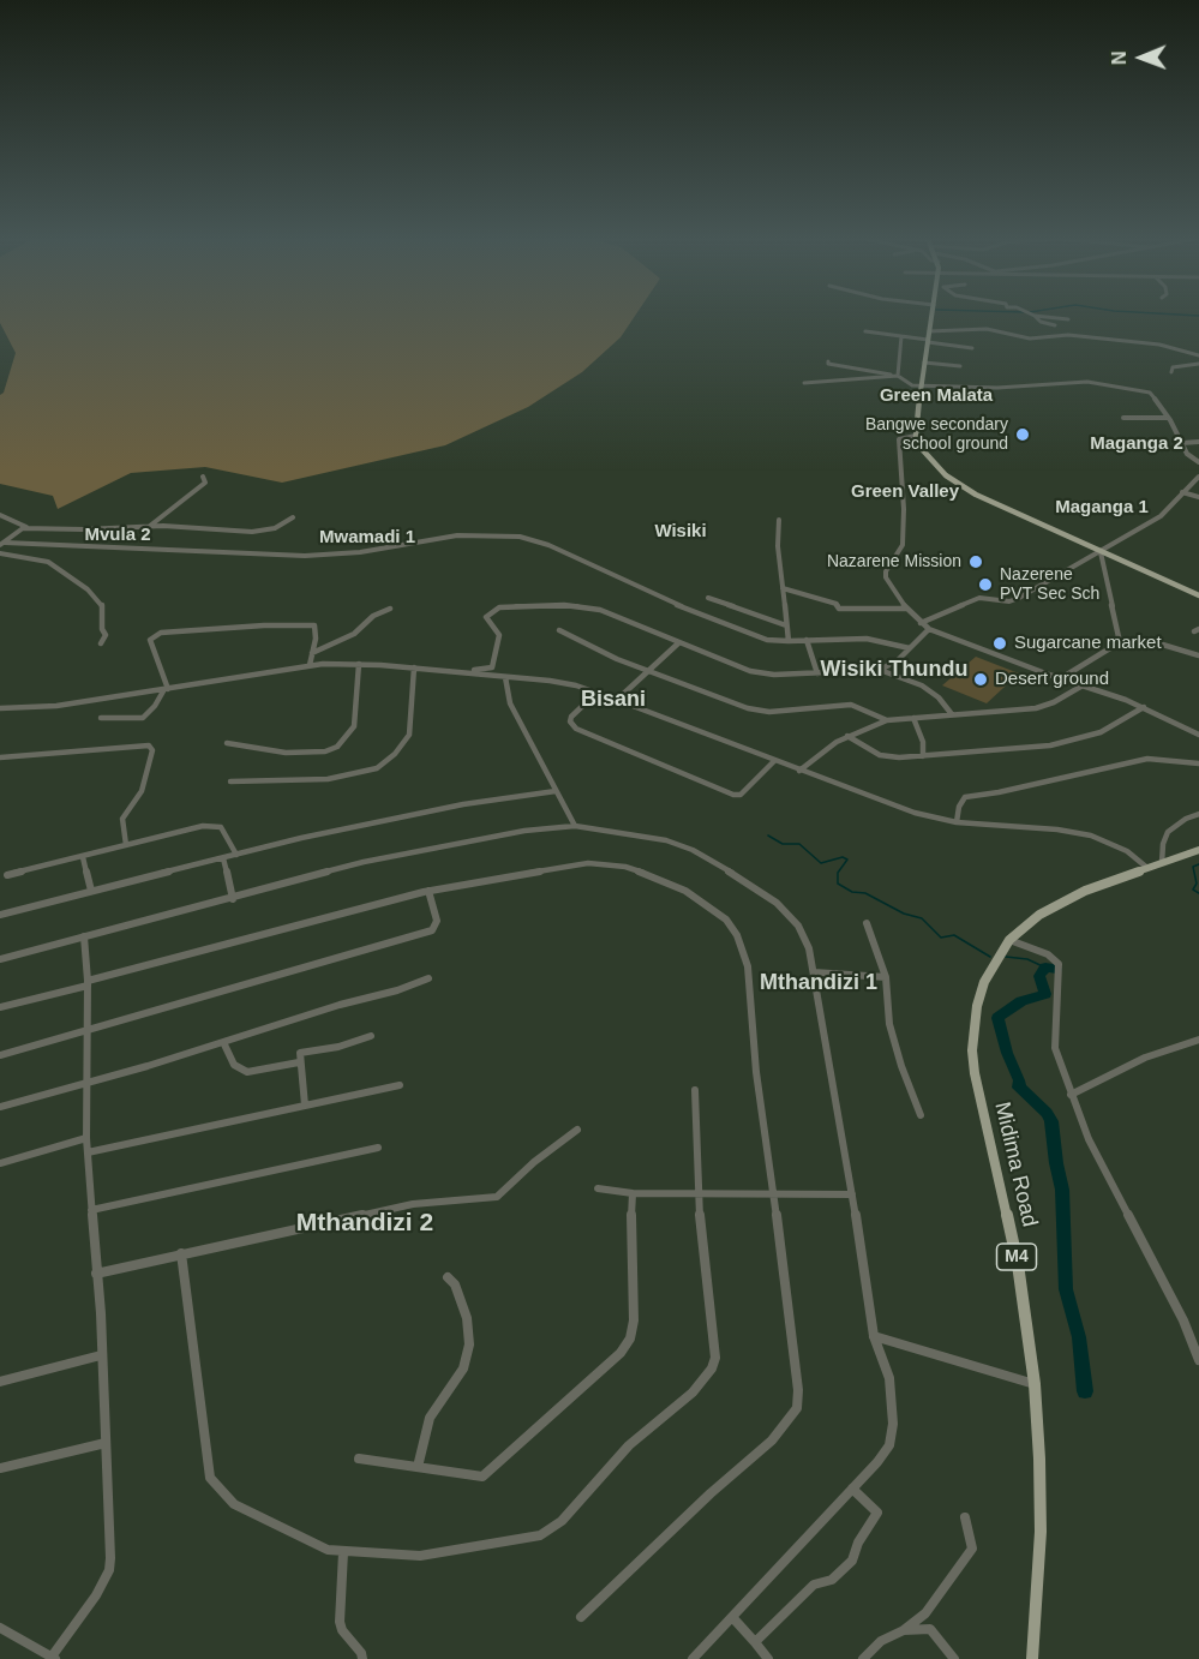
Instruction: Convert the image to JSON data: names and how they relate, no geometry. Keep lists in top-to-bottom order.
{
  "streets": {
    "main road": ["Midima Road", "M4"]
  },
  "districts": [
    "Green Malata",
    "Maganga 2",
    "Green Valley",
    "Maganga 1",
    "Wisiki",
    "Mvula 2",
    "Mwamadi 1",
    "Wisiki Thundu",
    "Bisani",
    "Mthandizi 1",
    "Mthandizi 2"
  ],
  "places": [
    "Bangwe secondary school ground",
    "Nazarene Mission",
    "Nazerene PVT Sec Sch",
    "Sugarcane market",
    "Desert ground"
  ],
  "north": "left"
}
